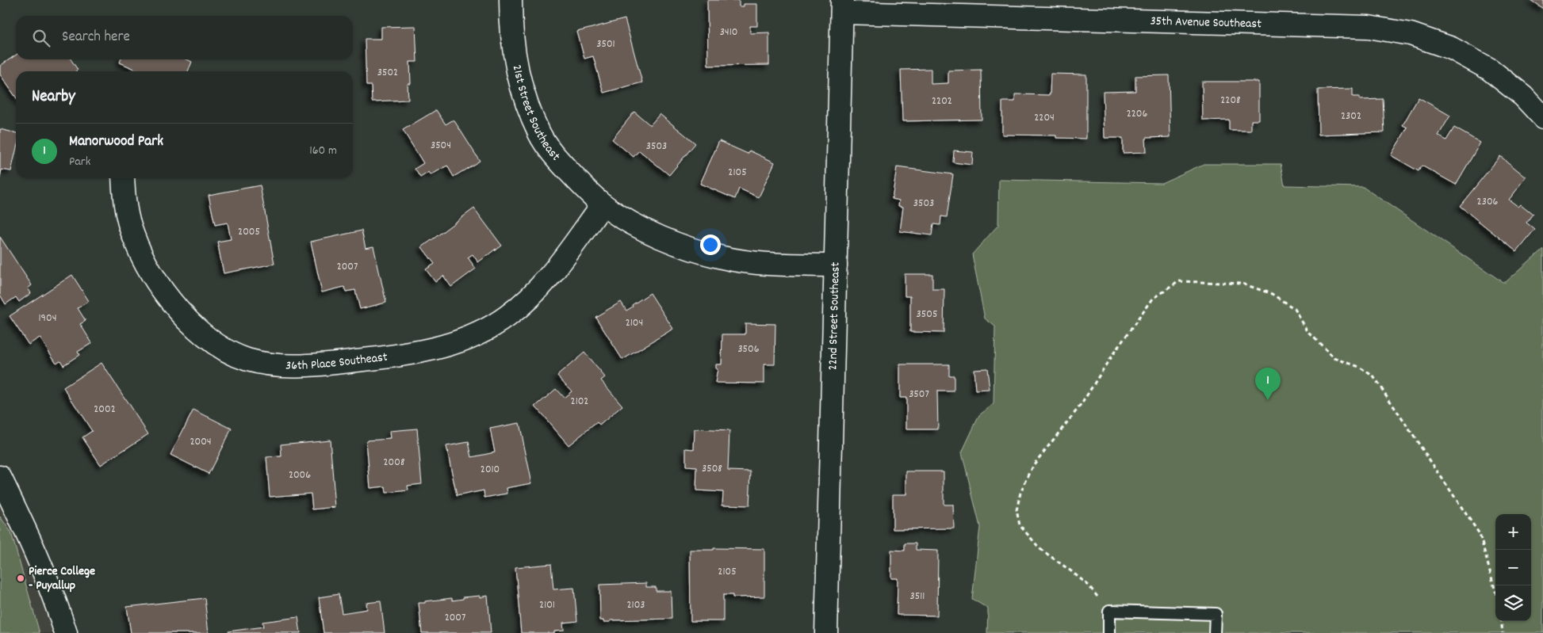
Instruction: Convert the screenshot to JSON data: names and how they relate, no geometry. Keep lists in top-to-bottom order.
{
  "streets": {
    "street": [
      "35th Avenue Southeast",
      "21st Street Southeast",
      "22nd Street Southeast",
      "36th Place Southeast"
    ]
  },
  "crossings": [
    ["35th Avenue Southeast", "22nd Street Southeast"],
    ["21st Street Southeast", "22nd Street Southeast"],
    ["21st Street Southeast", "36th Place Southeast"]
  ],
  "places": ["Pierce College - Puyallup"],
  "house_numbers": [
    "3410",
    "3501",
    "3502",
    "2208",
    "2202",
    "2206",
    "2302",
    "2204",
    "3504",
    "3503",
    "2105",
    "2306",
    "3503",
    "2005",
    "2007",
    "3505",
    "1904",
    "2104",
    "3506",
    "3507",
    "2102",
    "2002",
    "2004",
    "2008",
    "3508",
    "2010",
    "2006",
    "2105",
    "3511",
    "2101",
    "2103",
    "2007"
  ],
  "page": {
    "search": "Search here",
    "heading": "Nearby",
    "list": [
      {
        "mark": "1",
        "name": "Manorwood Park",
        "note": "Park",
        "value": "160 m"
      }
    ],
    "pins": "1",
    "map_buttons": ["+", "−"]
  }
}
